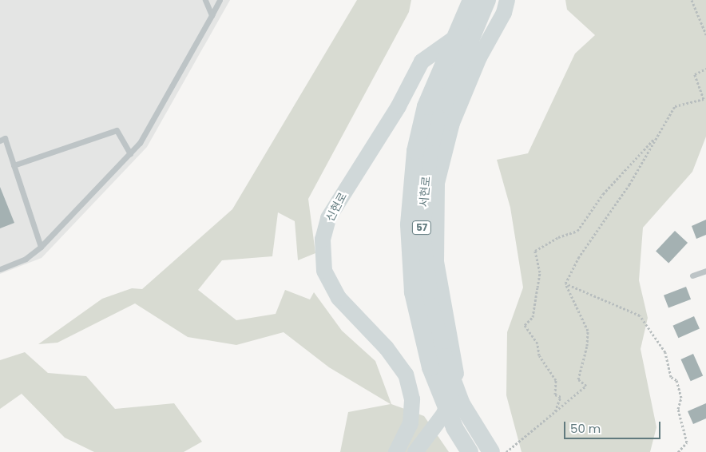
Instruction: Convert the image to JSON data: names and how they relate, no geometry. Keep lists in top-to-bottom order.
{
  "streets": {
    "main road": ["서현로", "신현로", "57"]
  },
  "crossings": [
    ["서현로", "신현로"]
  ],
  "scale_bar": "50 m"
}
